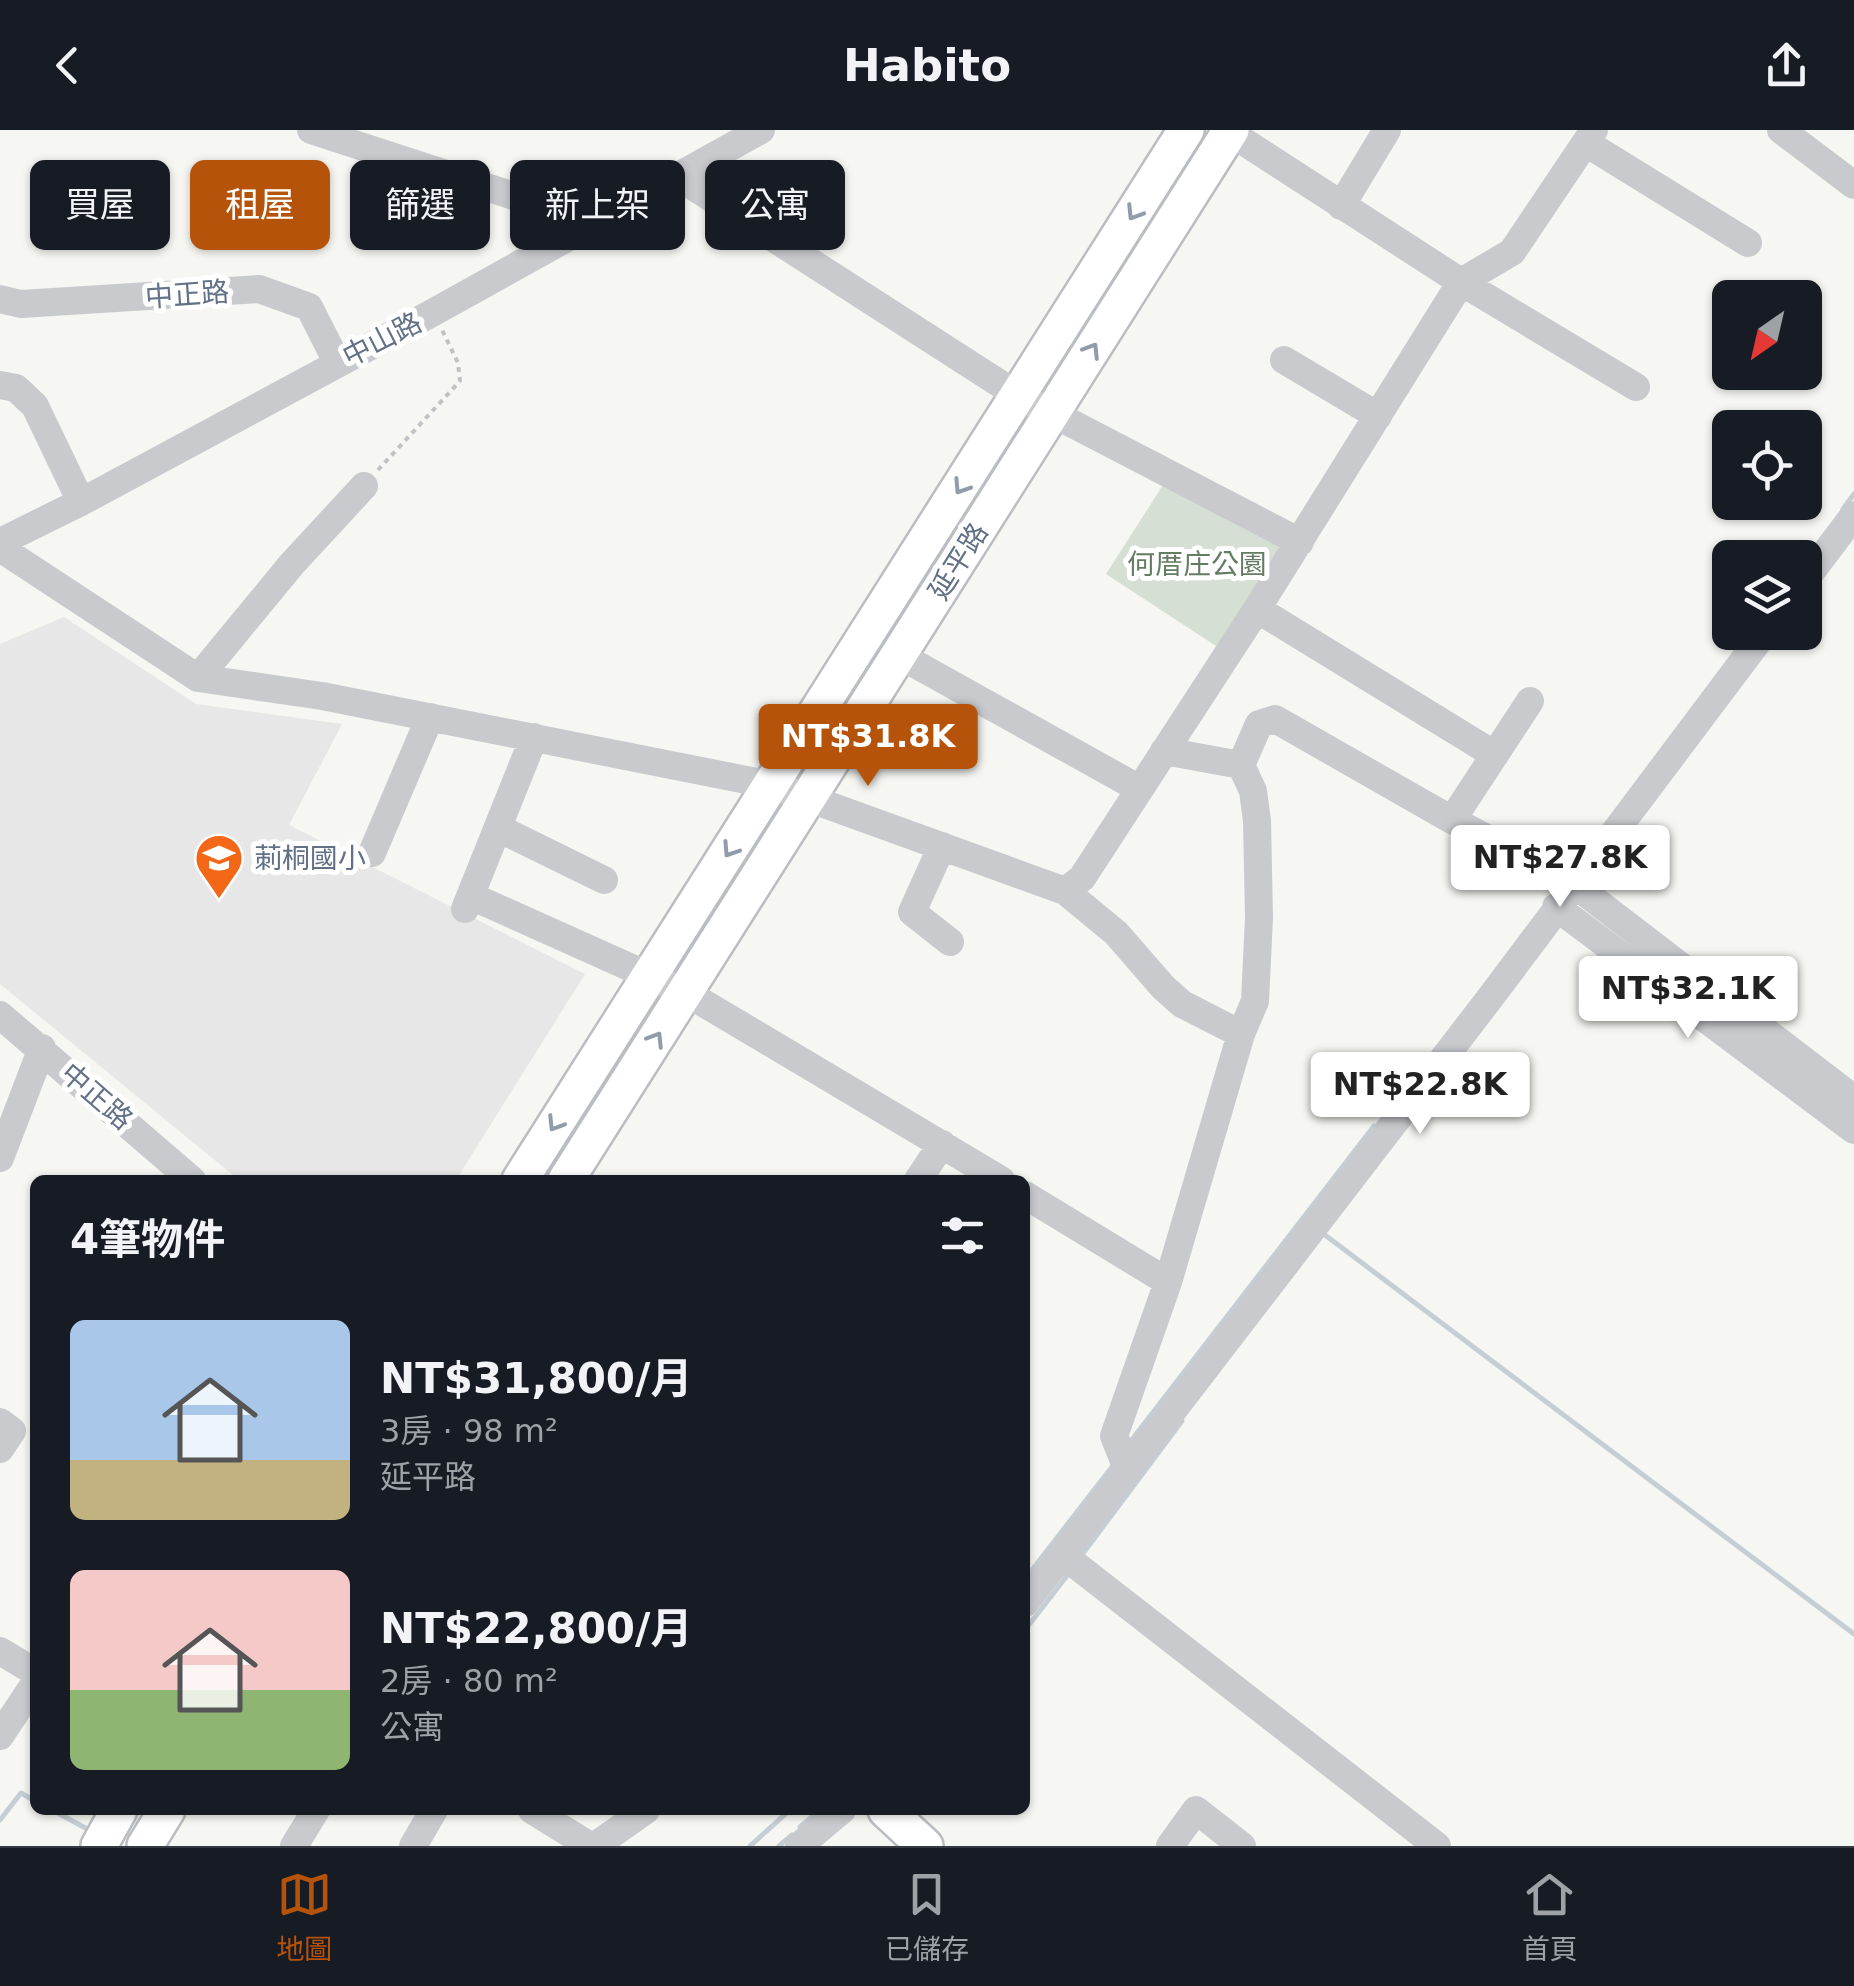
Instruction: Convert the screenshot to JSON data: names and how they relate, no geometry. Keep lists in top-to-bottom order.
{
  "streets": {
    "main road": ["延平路"],
    "street": ["中正路", "中山路"]
  },
  "crossings": [
    ["中正路", "中山路"]
  ],
  "parks": ["何厝庄公園"],
  "places": {
    "school or university": ["莿桐國小"]
  },
  "north": "bottom left",
  "page": {
    "header": "Habito",
    "chip": [
      "買屋",
      "租屋",
      "篩選",
      "新上架",
      "公寓"
    ],
    "price": [
      "NT$31.8K",
      "NT$27.8K",
      "NT$32.1K",
      "NT$22.8K"
    ],
    "heading": "4筆物件",
    "list": [
      {
        "name": "NT$31,800/月",
        "note": "3房 · 98 m² · 延平路"
      },
      {
        "name": "NT$22,800/月",
        "note": "2房 · 80 m² · 公寓"
      }
    ],
    "tabs": ["地圖", "已儲存", "首頁"]
  }
}
